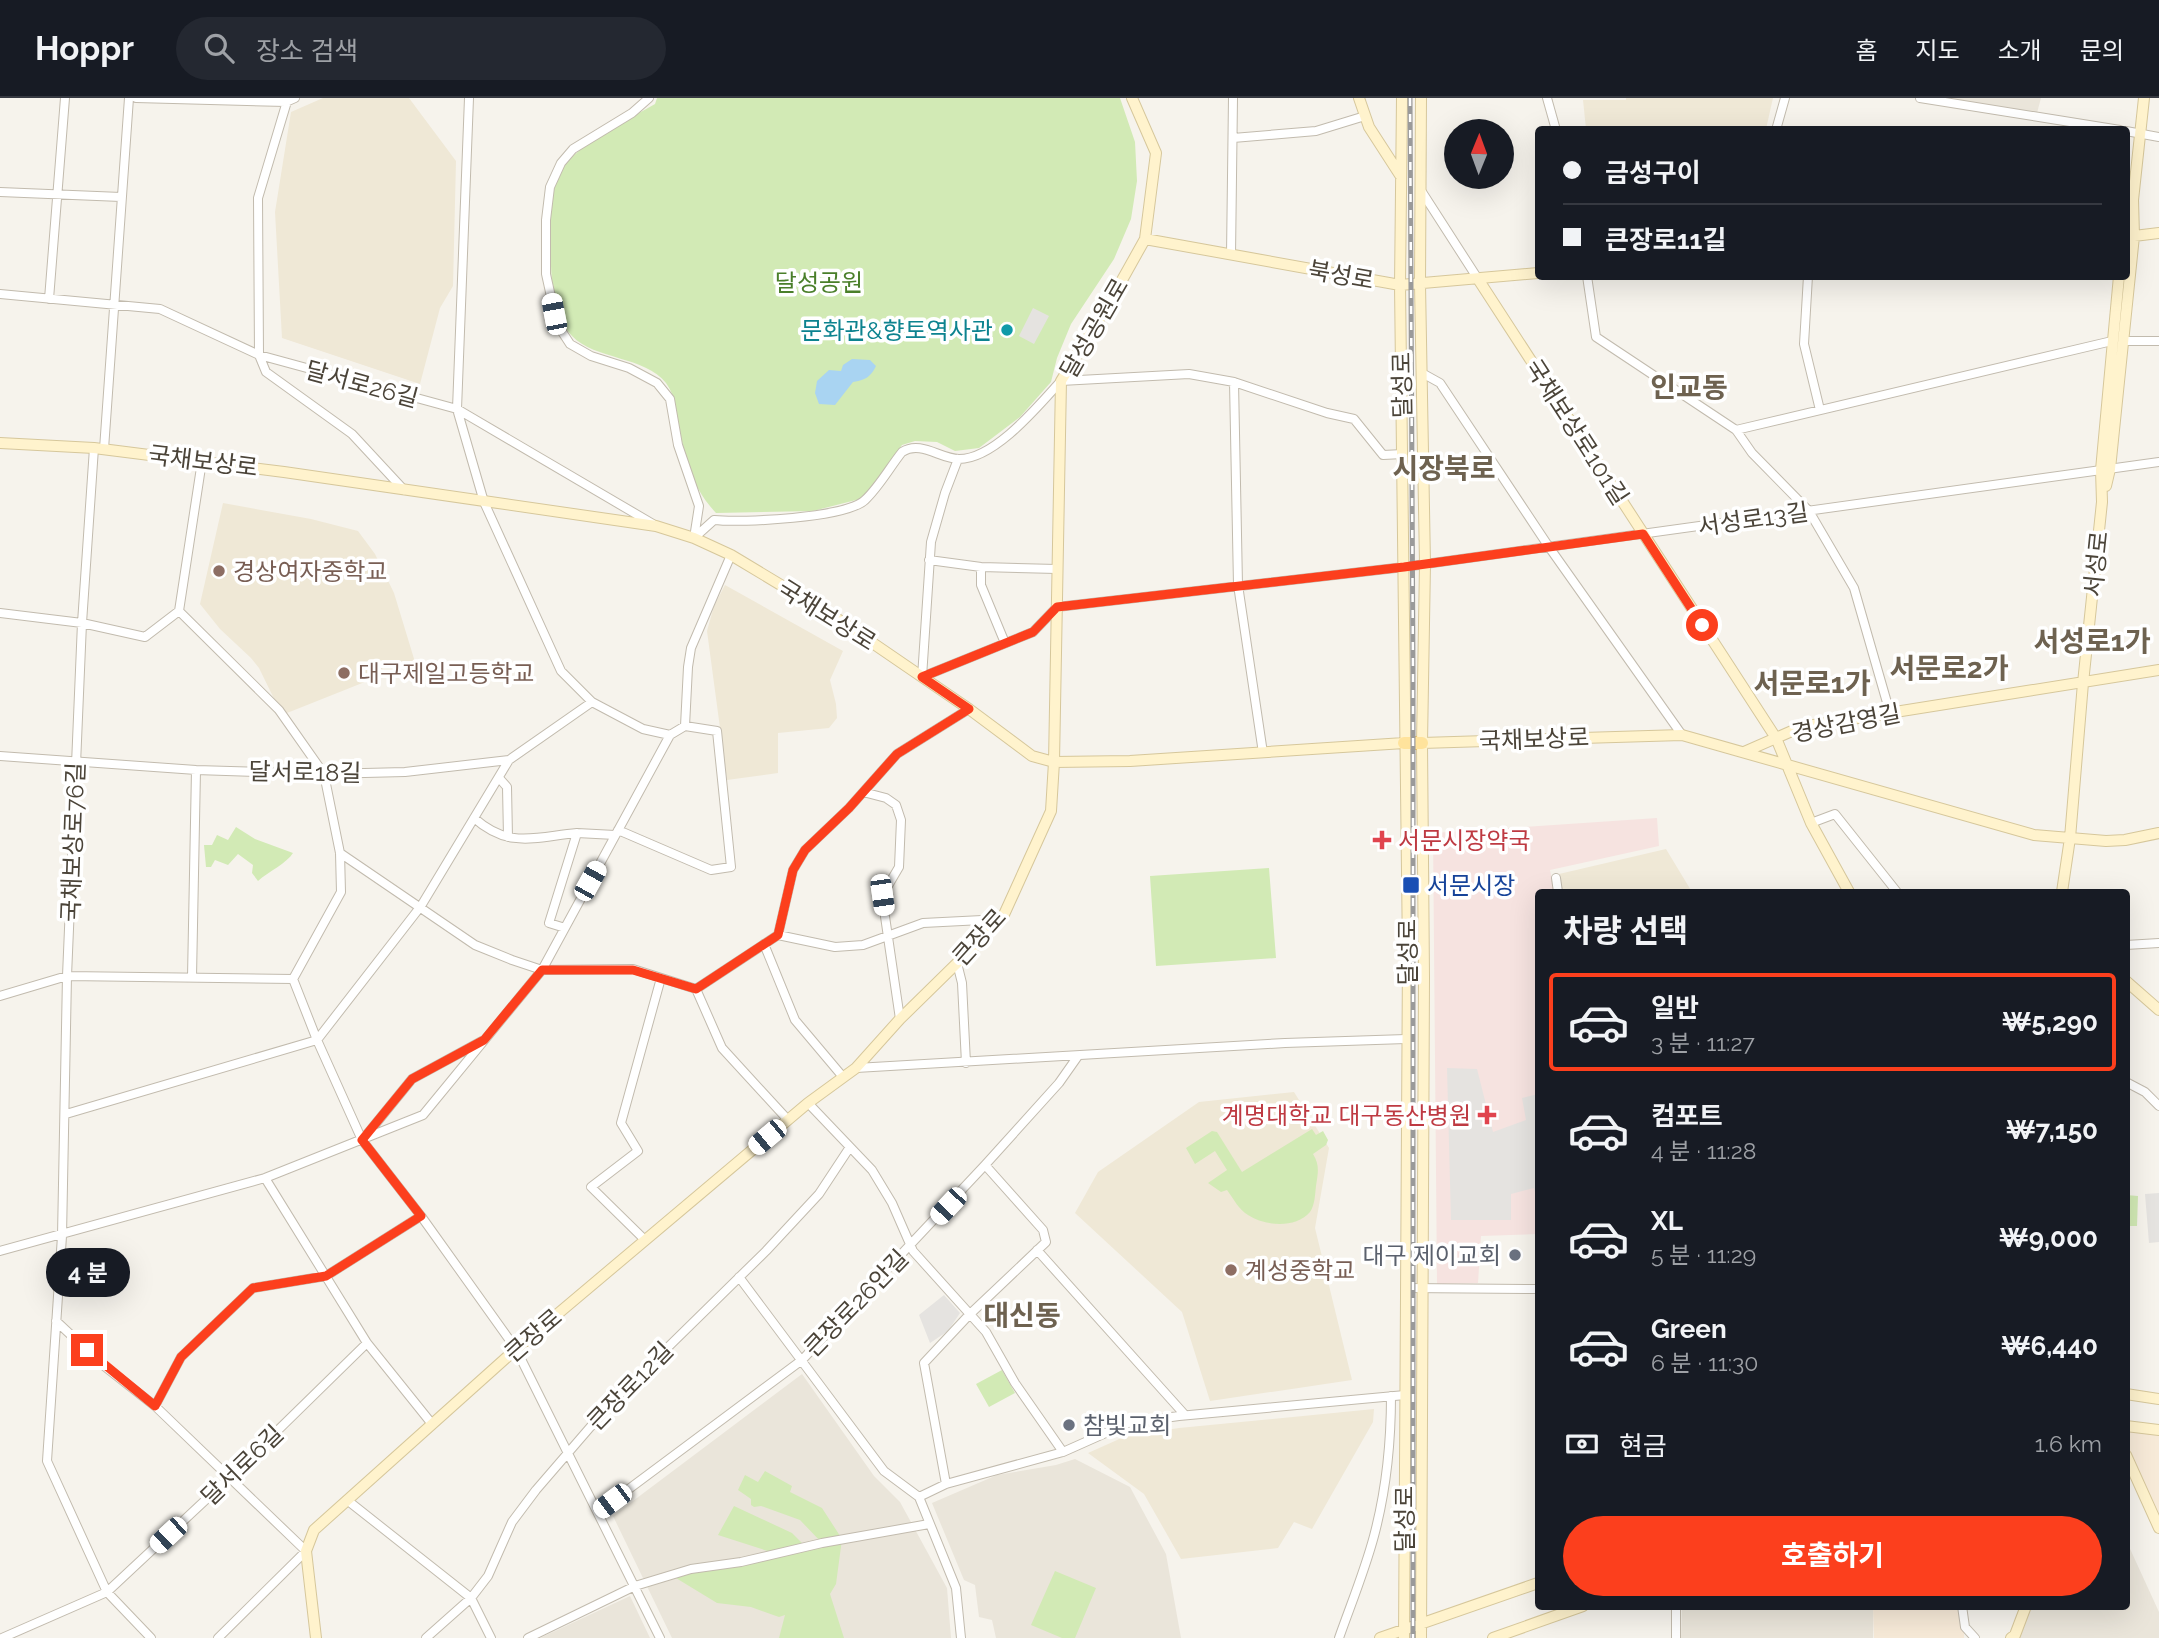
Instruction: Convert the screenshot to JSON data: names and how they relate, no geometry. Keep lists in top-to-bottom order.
{
  "streets": {
    "main road": [
      "북성로",
      "달성공원로",
      "달성로",
      "국채보상로101길",
      "국채보상로",
      "서성로",
      "경상감영길",
      "큰장로"
    ],
    "street": [
      "달서로26길",
      "서성로13길",
      "달서로18길",
      "국채보상로76길",
      "큰장로26안길",
      "큰장로12길",
      "달서로6길"
    ]
  },
  "crossings": [
    ["북성로", "달성공원로"],
    ["북성로", "달성로"],
    ["북성로", "국채보상로101길"],
    ["달성공원로", "국채보상로"],
    ["달성공원로", "서성로13길"],
    ["달성공원로", "큰장로"],
    ["달서로26길", "국채보상로"],
    ["달서로26길", "국채보상로76길"],
    ["달성로", "국채보상로"],
    ["달성로", "서성로13길"],
    ["국채보상로101길", "국채보상로"],
    ["국채보상로101길", "서성로13길"],
    ["국채보상로101길", "경상감영길"],
    ["국채보상로", "서성로"],
    ["국채보상로", "경상감영길"],
    ["국채보상로", "국채보상로76길"],
    ["국채보상로", "큰장로"],
    ["서성로13길", "서성로"],
    ["서성로", "경상감영길"],
    ["달서로18길", "국채보상로76길"],
    ["국채보상로76길", "달서로6길"]
  ],
  "districts": [
    "인교동",
    "시장북로",
    "서성로1가",
    "서문로2가",
    "서문로1가",
    "대신동"
  ],
  "parks": ["달성공원"],
  "places": {
    "other": [
      "문화관&향토역사관",
      "경상여자중학교",
      "대구제일고등학교",
      "대구 제이교회",
      "계성중학교",
      "참빛교회"
    ],
    "health": ["서문시장약국", "계명대학교 대구동산병원"],
    "transit": ["서문시장"]
  },
  "north": "top",
  "page": {
    "header": "Hoppr",
    "search": "장소 검색",
    "nav": [
      "홈",
      "지도",
      "소개",
      "문의"
    ],
    "banner": ["금성구이", "큰장로11길"],
    "heading": "차량 선택",
    "list": [
      {
        "name": "일반",
        "note": "3 분 · 11:27",
        "value": "₩5,290"
      },
      {
        "name": "컴포트",
        "note": "4 분 · 11:28",
        "value": "₩7,150"
      },
      {
        "name": "XL",
        "note": "5 분 · 11:29",
        "value": "₩9,000"
      },
      {
        "name": "Green",
        "note": "6 분 · 11:30",
        "value": "₩6,440"
      }
    ],
    "bubble": "4 분",
    "pay": ["현금", "1.6 km"],
    "buttons": "호출하기"
  }
}
